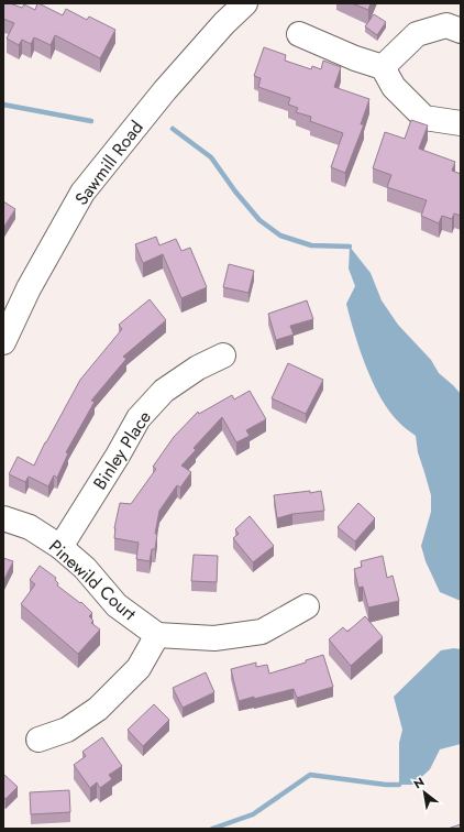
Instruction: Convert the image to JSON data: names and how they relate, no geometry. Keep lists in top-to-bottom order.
{
  "streets": {
    "street": ["Sawmill Road", "Binley Place", "Pinewild Court"]
  },
  "crossings": [
    ["Binley Place", "Pinewild Court"]
  ],
  "north": "top left"
}
